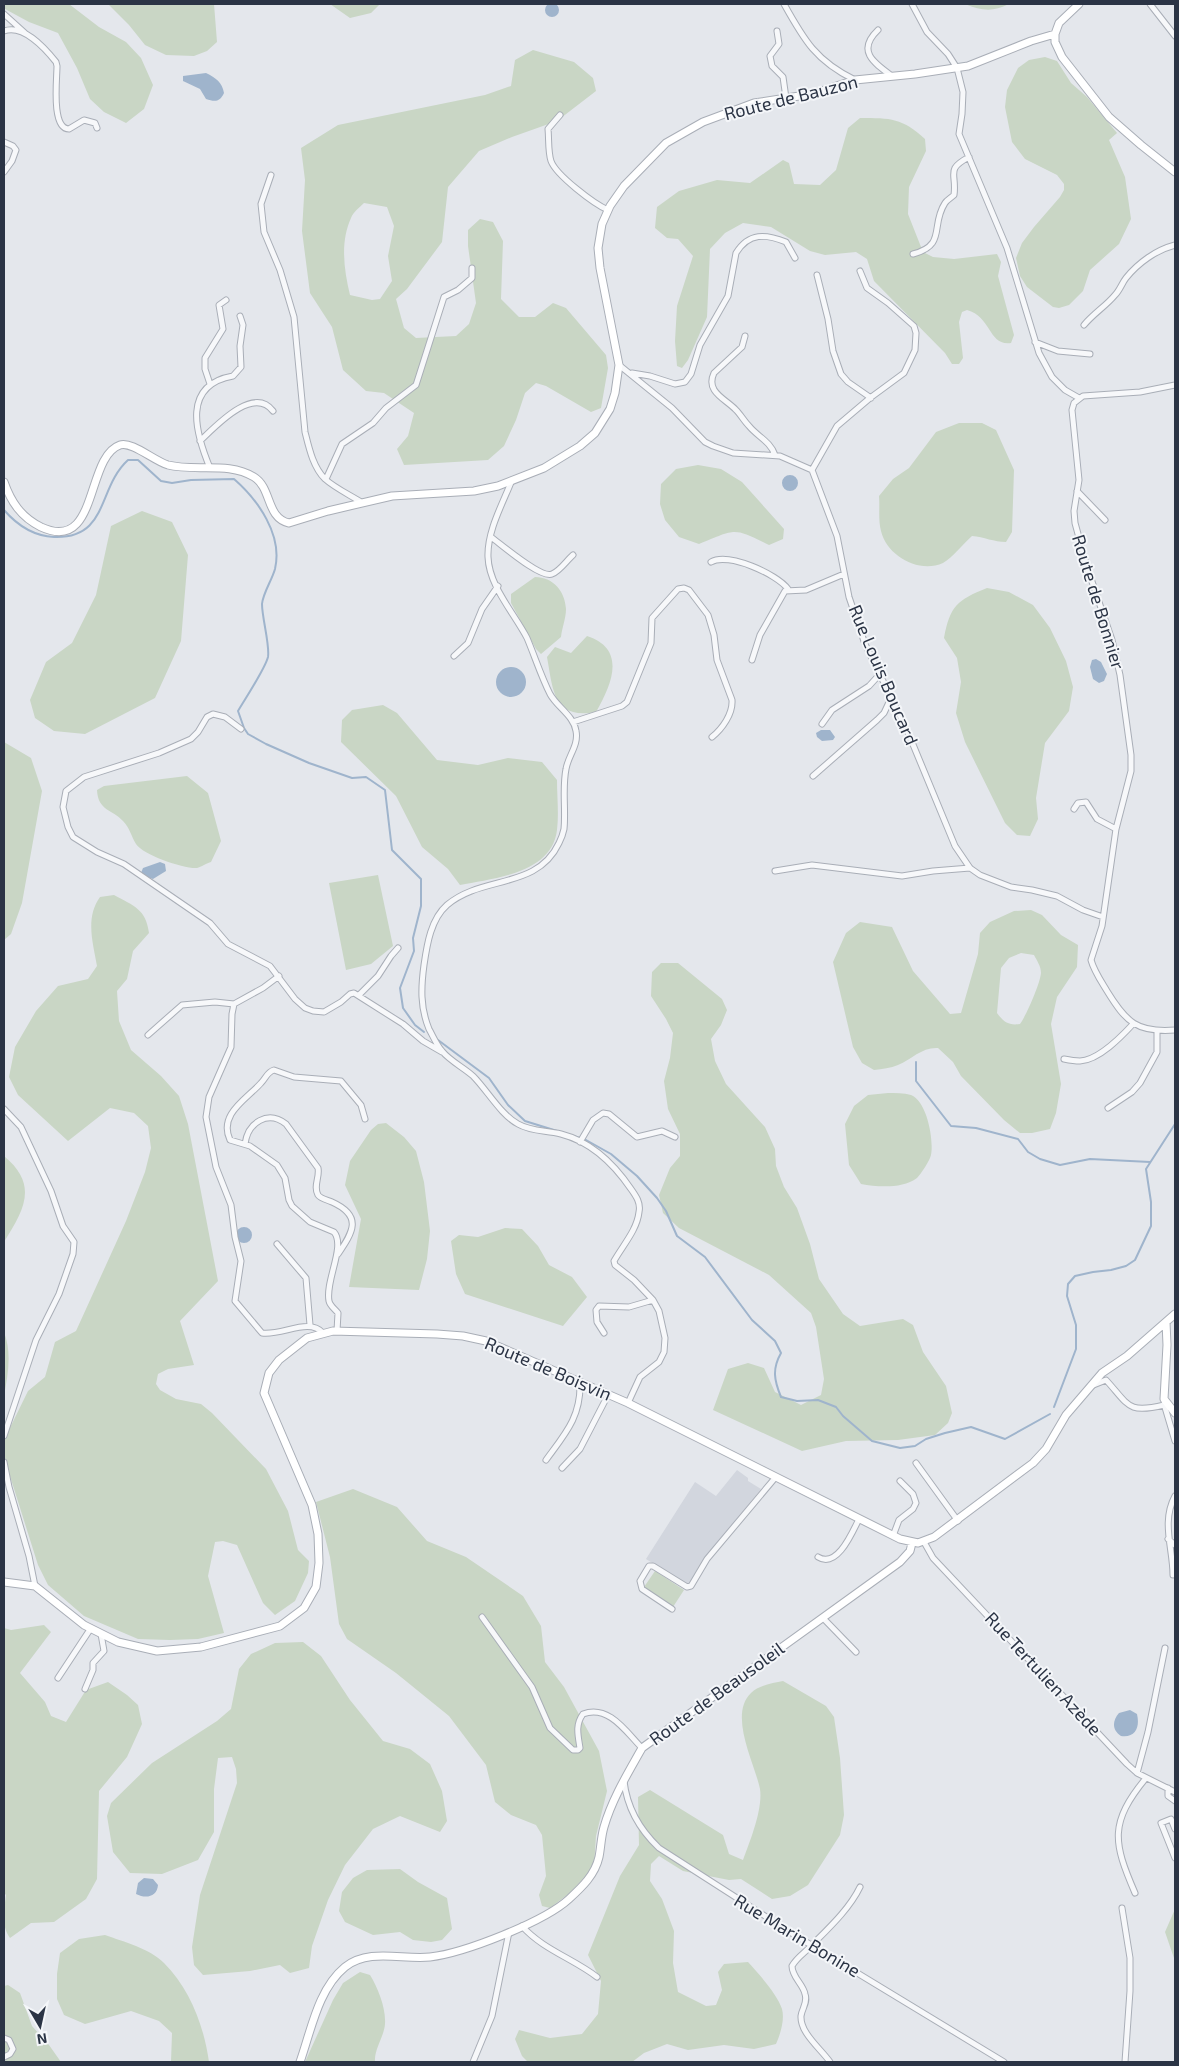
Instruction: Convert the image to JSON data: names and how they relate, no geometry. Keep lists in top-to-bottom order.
{
  "streets": {
    "street": [
      "Route de Bauzon",
      "Route de Bonnier",
      "Rue Louis Boucard",
      "Route de Boisvin",
      "Rue Tertulien Azède",
      "Route de Beausoleil",
      "Rue Marin Bonine"
    ]
  },
  "crossings": [
    ["Route de Boisvin", "Rue Tertulien Azède"],
    ["Route de Boisvin", "Route de Beausoleil"],
    ["Route de Beausoleil", "Rue Marin Bonine"]
  ],
  "north": "bottom"
}
